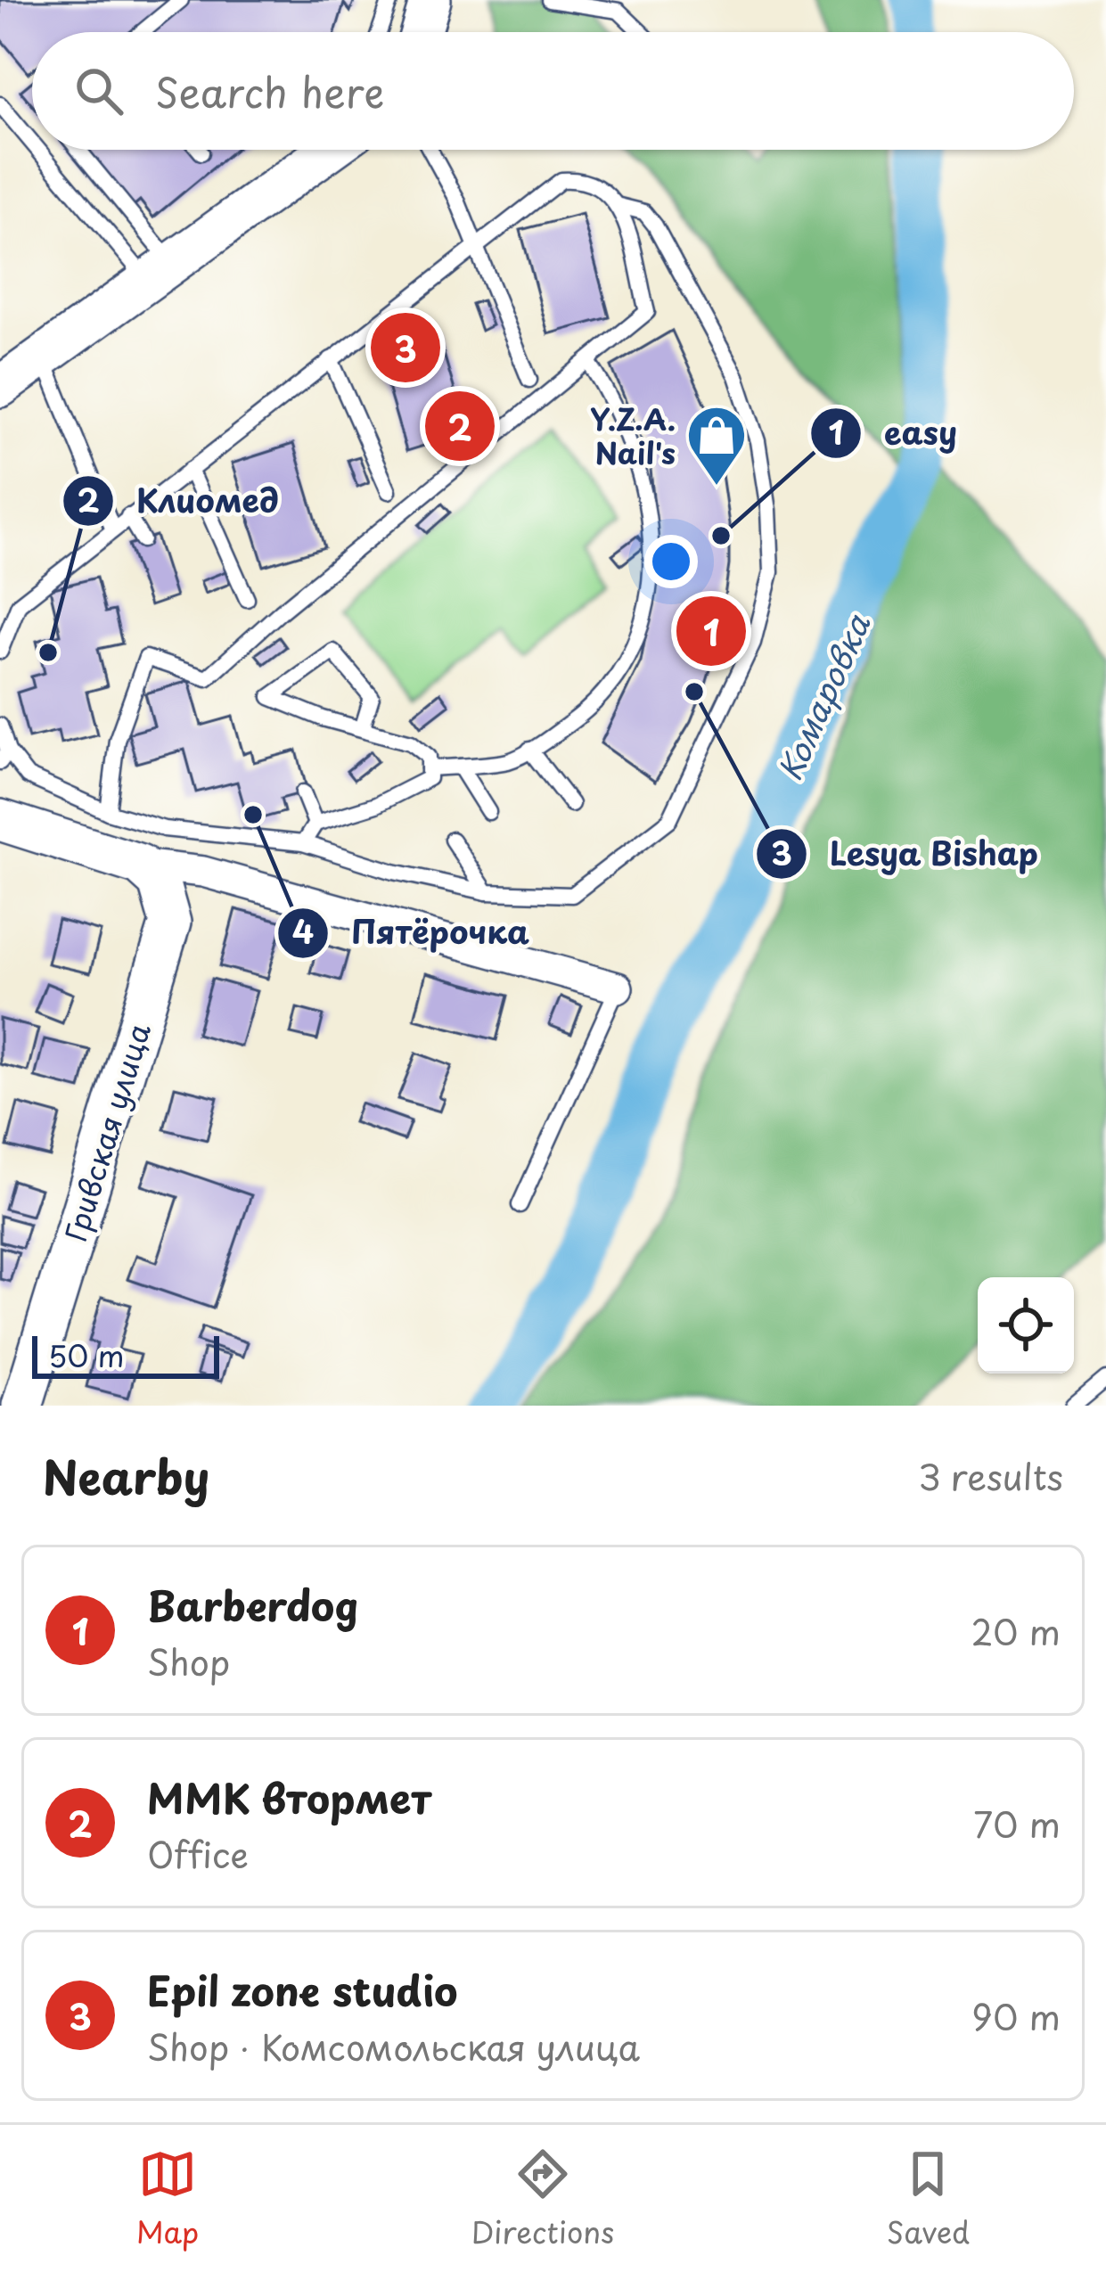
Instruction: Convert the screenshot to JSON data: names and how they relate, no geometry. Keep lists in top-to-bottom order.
{
  "streets": {
    "street": ["Гривская улица"]
  },
  "water": ["Комаровка"],
  "places": {
    "shop": ["Y.Z.A. Nail's"],
    "other": [
      "easy",
      "Клиомед",
      "Lesya Bishap",
      "Пятёрочка"
    ]
  },
  "scale_bar": "50 m",
  "page": {
    "search": "Search here",
    "pins": ["3", "2", "1"],
    "scale": "50 m",
    "heading": ["Nearby", "3 results"],
    "list": [
      {
        "mark": "1",
        "name": "Barberdog",
        "note": "Shop",
        "value": "20 m"
      },
      {
        "mark": "2",
        "name": "ММК втормет",
        "note": "Office",
        "value": "70 m"
      },
      {
        "mark": "3",
        "name": "Epil zone studio",
        "note": "Shop · Комсомольская улица",
        "value": "90 m"
      }
    ],
    "nav": ["Map", "Directions", "Saved"]
  }
}
